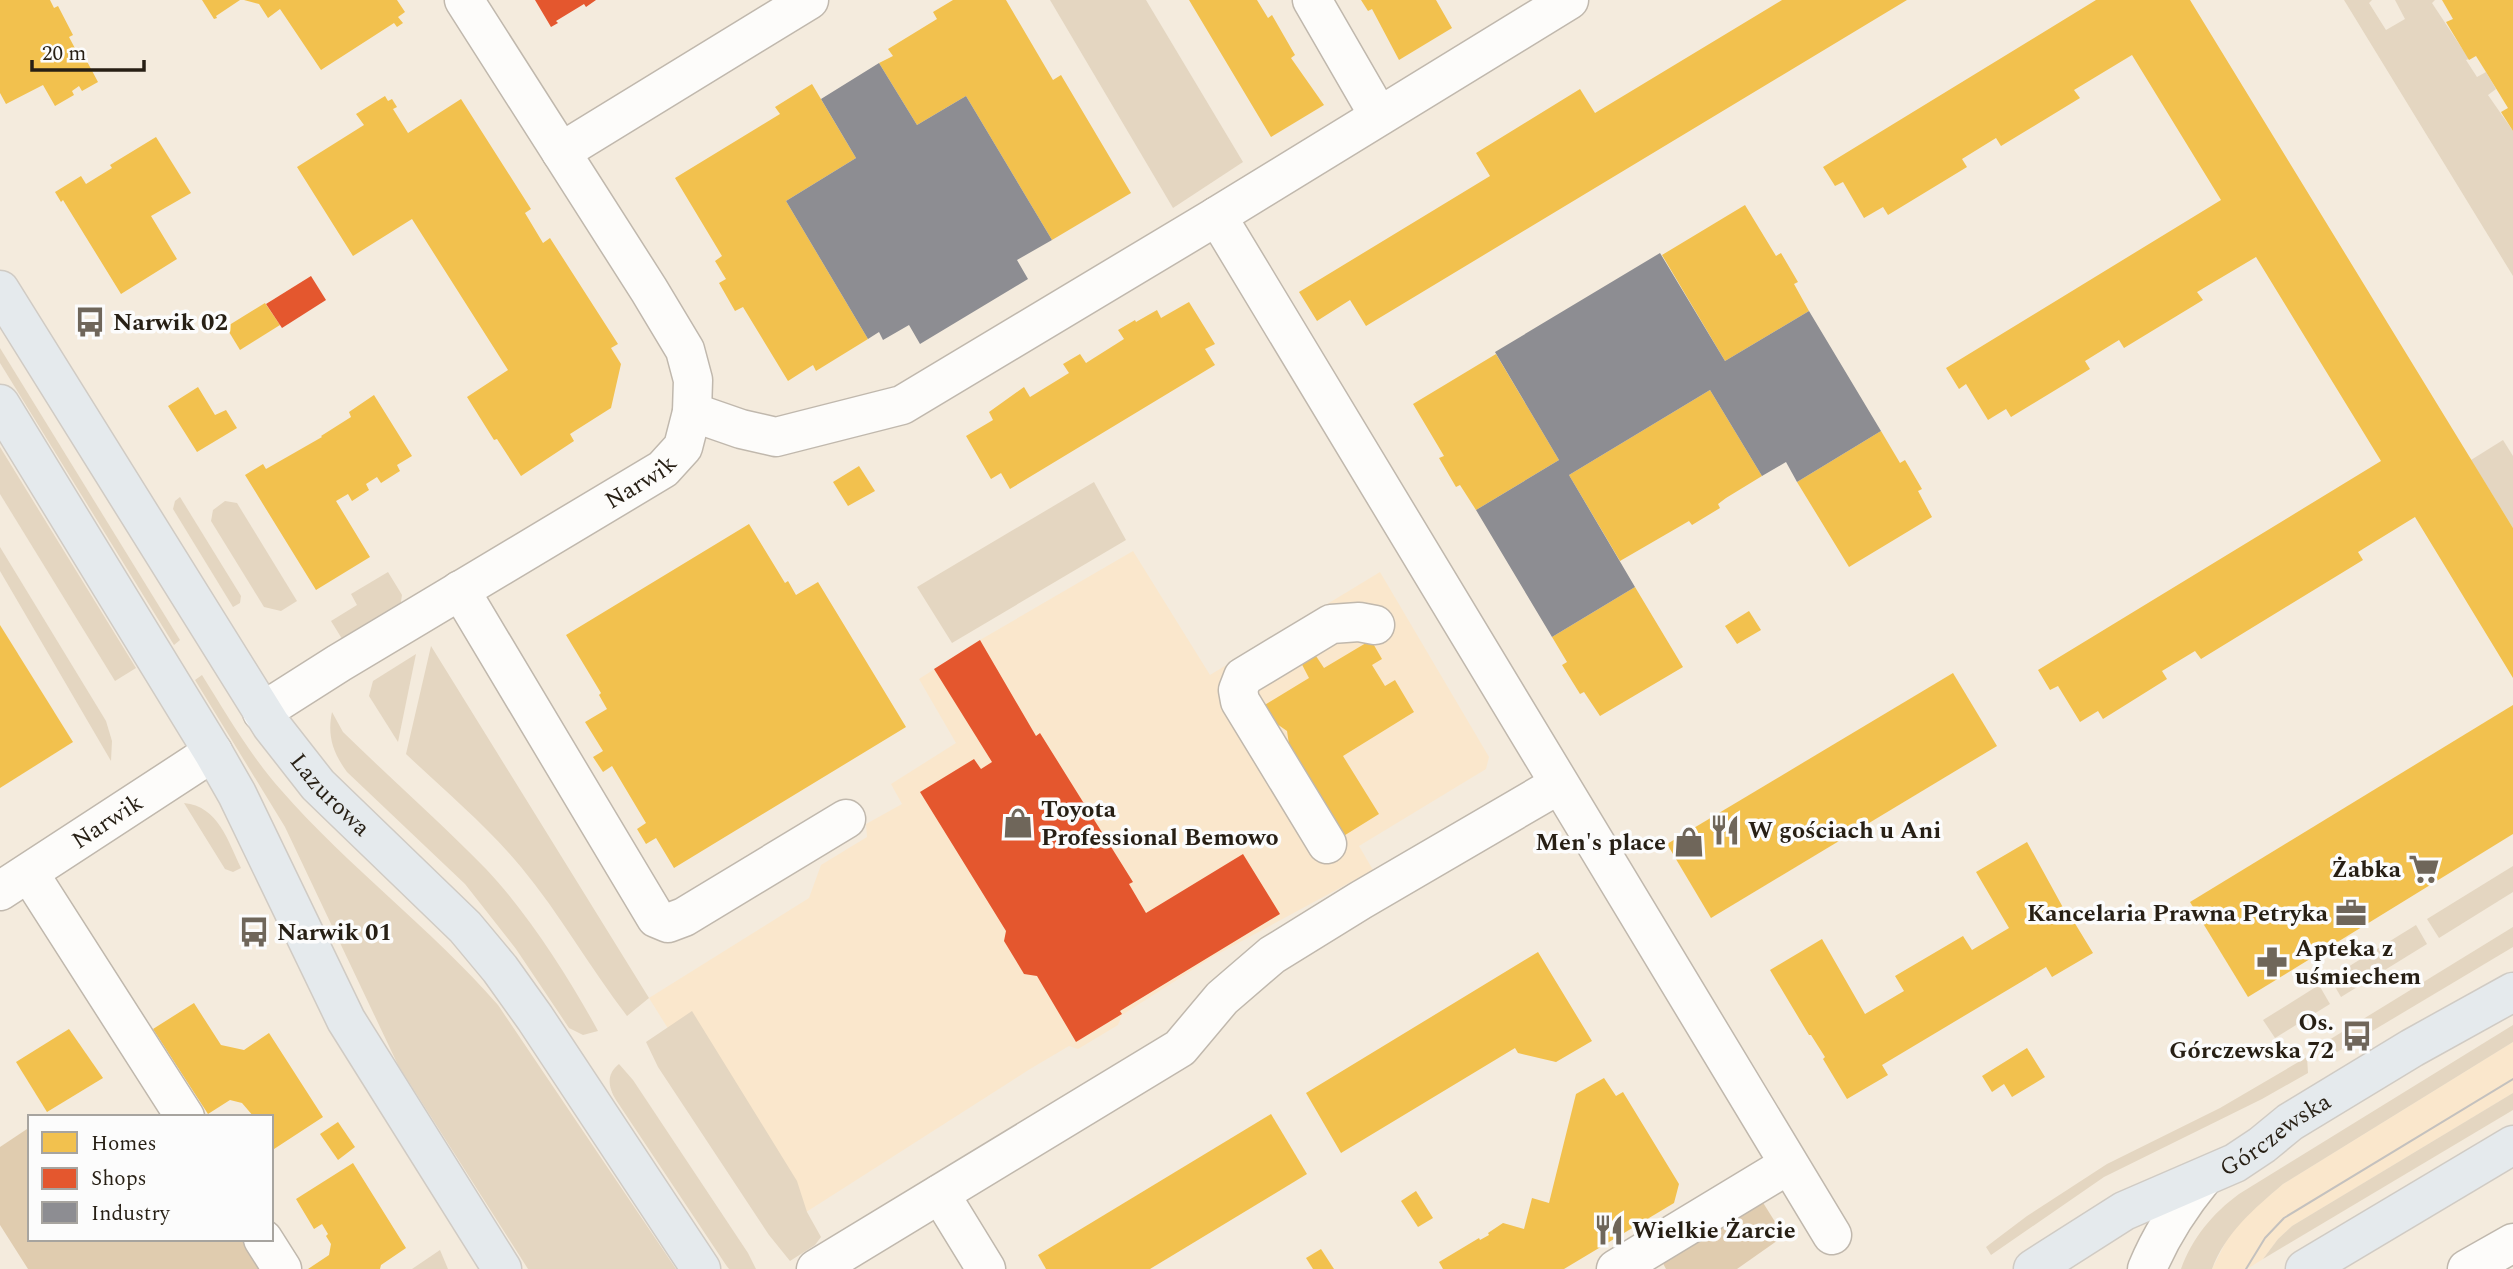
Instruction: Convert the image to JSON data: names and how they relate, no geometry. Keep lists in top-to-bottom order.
{
  "streets": {
    "main road": ["Lazurowa", "Górczewska"],
    "street": ["Narwik"]
  },
  "crossings": [
    ["Narwik", "Lazurowa"]
  ],
  "places": {
    "bus stop": ["Narwik 02", "Narwik 01", "Os. Górczewska 72"],
    "shop": ["Toyota Professional Bemowo", "Men's place"],
    "restaurant": ["W gościach u Ani", "Wielkie Żarcie"],
    "supermarket": ["Żabka"],
    "office": ["Kancelaria Prawna Petryka"],
    "pharmacy": ["Apteka z uśmiechem"]
  },
  "legend": ["Homes", "Shops", "Industry"],
  "scale_bar": "20 m"
}
